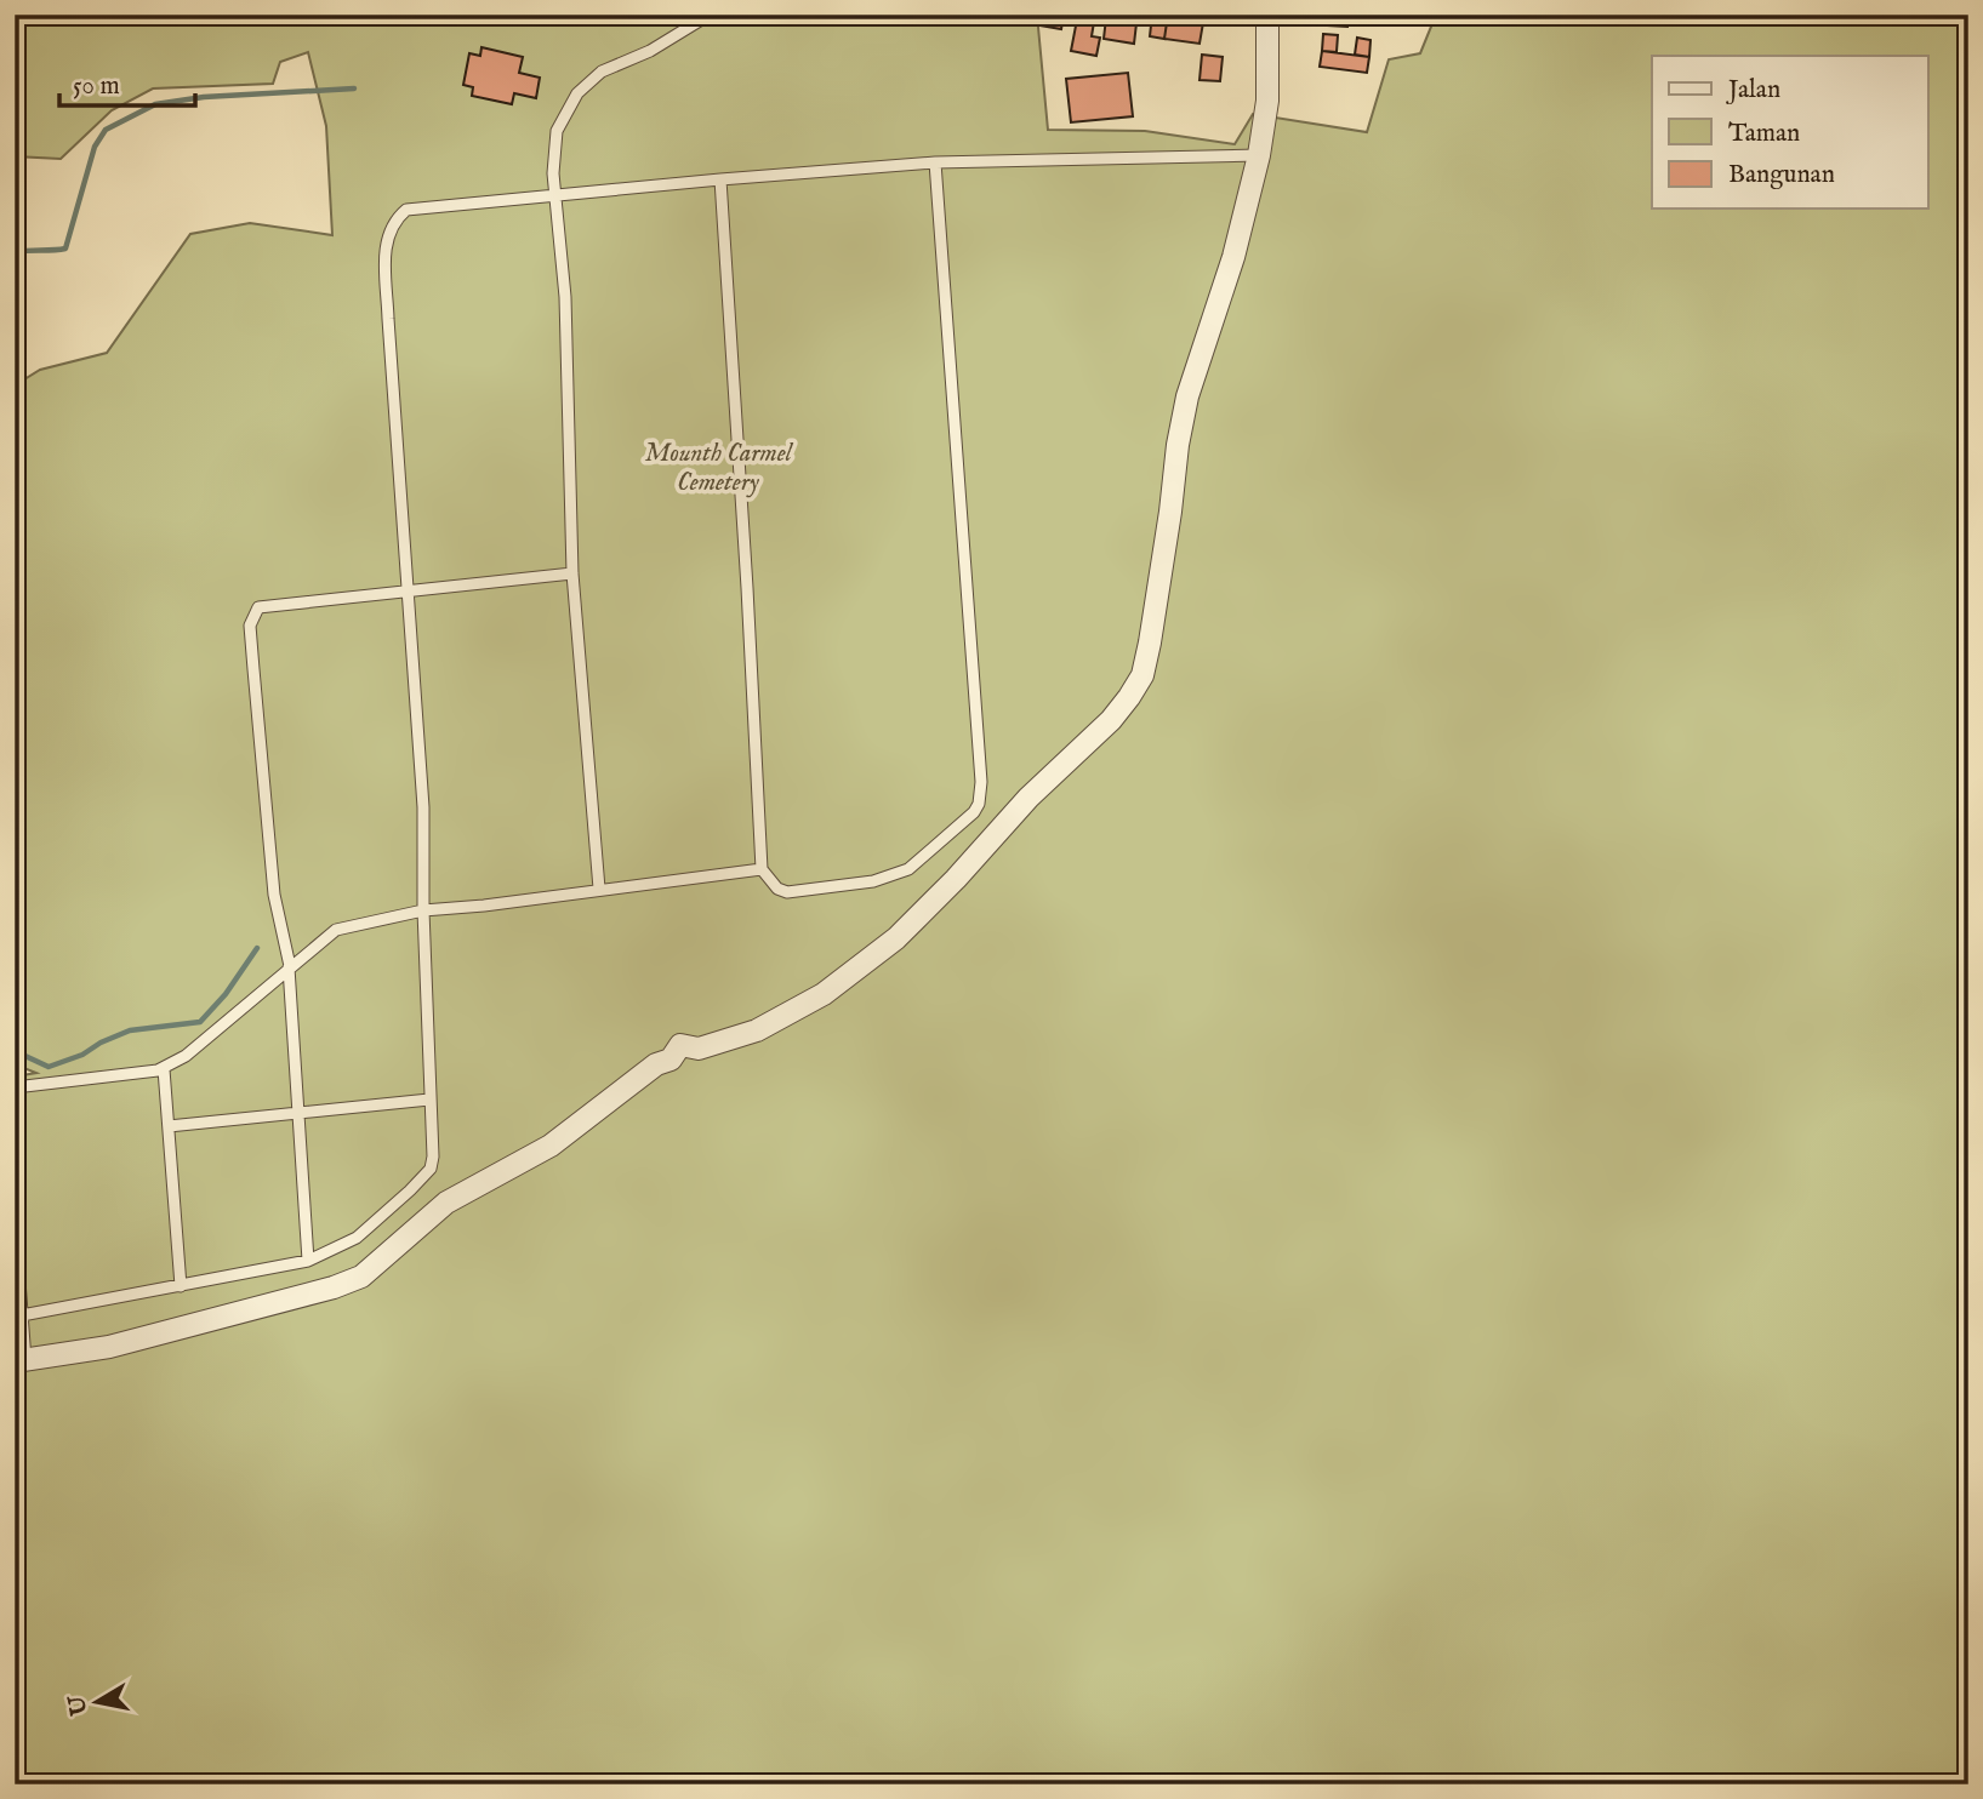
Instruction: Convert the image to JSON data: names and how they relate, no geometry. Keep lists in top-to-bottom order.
{
  "parks": ["Mounth Carmel Cemetery"],
  "legend": ["Jalan", "Taman", "Bangunan"],
  "scale_bar": "50 m",
  "north": "left"
}
